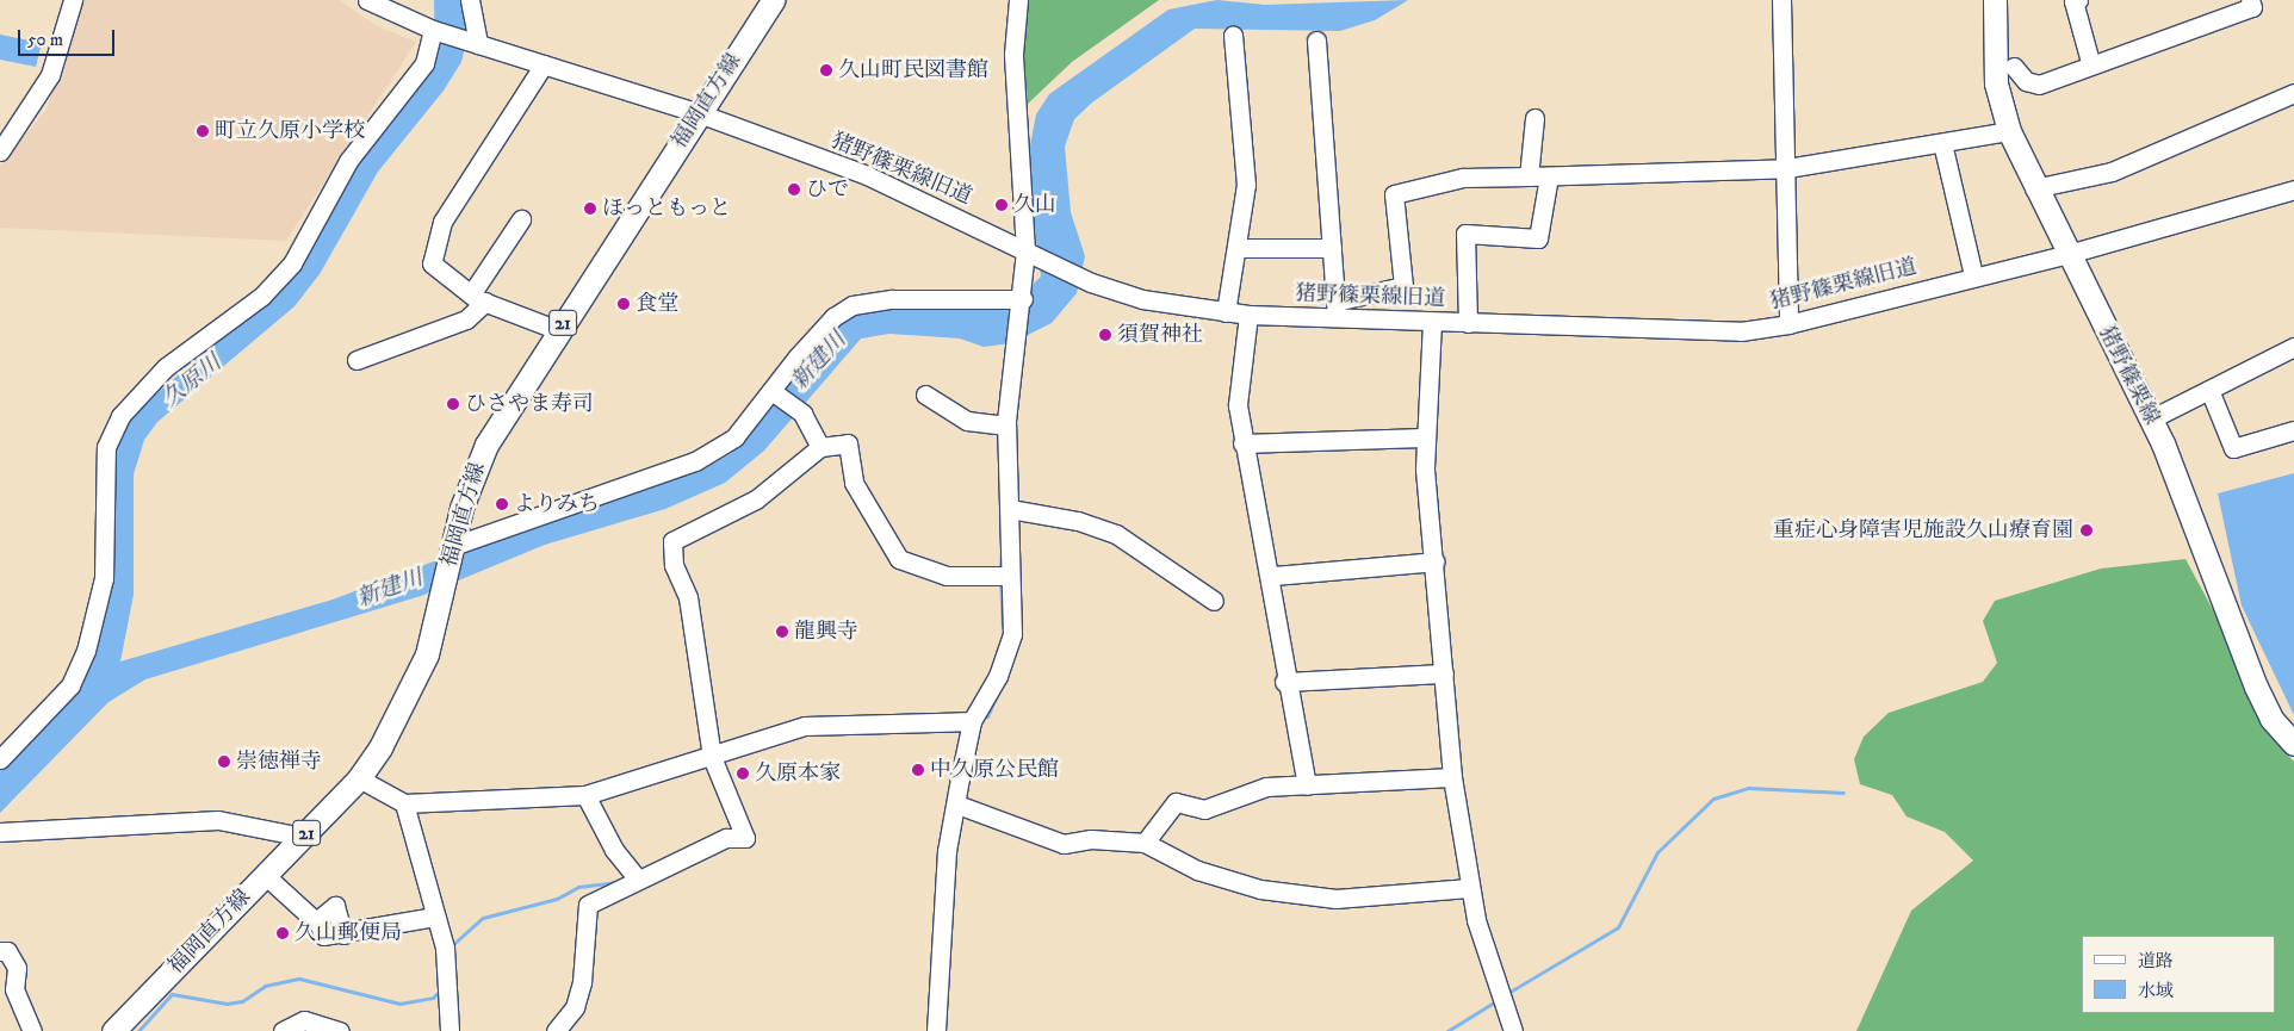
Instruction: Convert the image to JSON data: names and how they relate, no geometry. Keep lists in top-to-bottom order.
{
  "streets": {
    "main road": ["福岡直方線", "21", "猪野篠栗線"],
    "street": ["猪野篠栗線旧道"]
  },
  "crossings": [
    ["福岡直方線", "猪野篠栗線旧道"],
    ["猪野篠栗線旧道", "猪野篠栗線"]
  ],
  "water": ["新建川", "久原川"],
  "places": [
    "久山町民図書館",
    "町立久原小学校",
    "ひで",
    "久山",
    "ほっともっと",
    "食堂",
    "須賀神社",
    "ひさやま寿司",
    "よりみち",
    "重症心身障害児施設久山療育園",
    "龍興寺",
    "崇徳禅寺",
    "中久原公民館",
    "久原本家",
    "久山郵便局"
  ],
  "legend": ["道路", "水域"],
  "scale_bar": "50 m"
}
